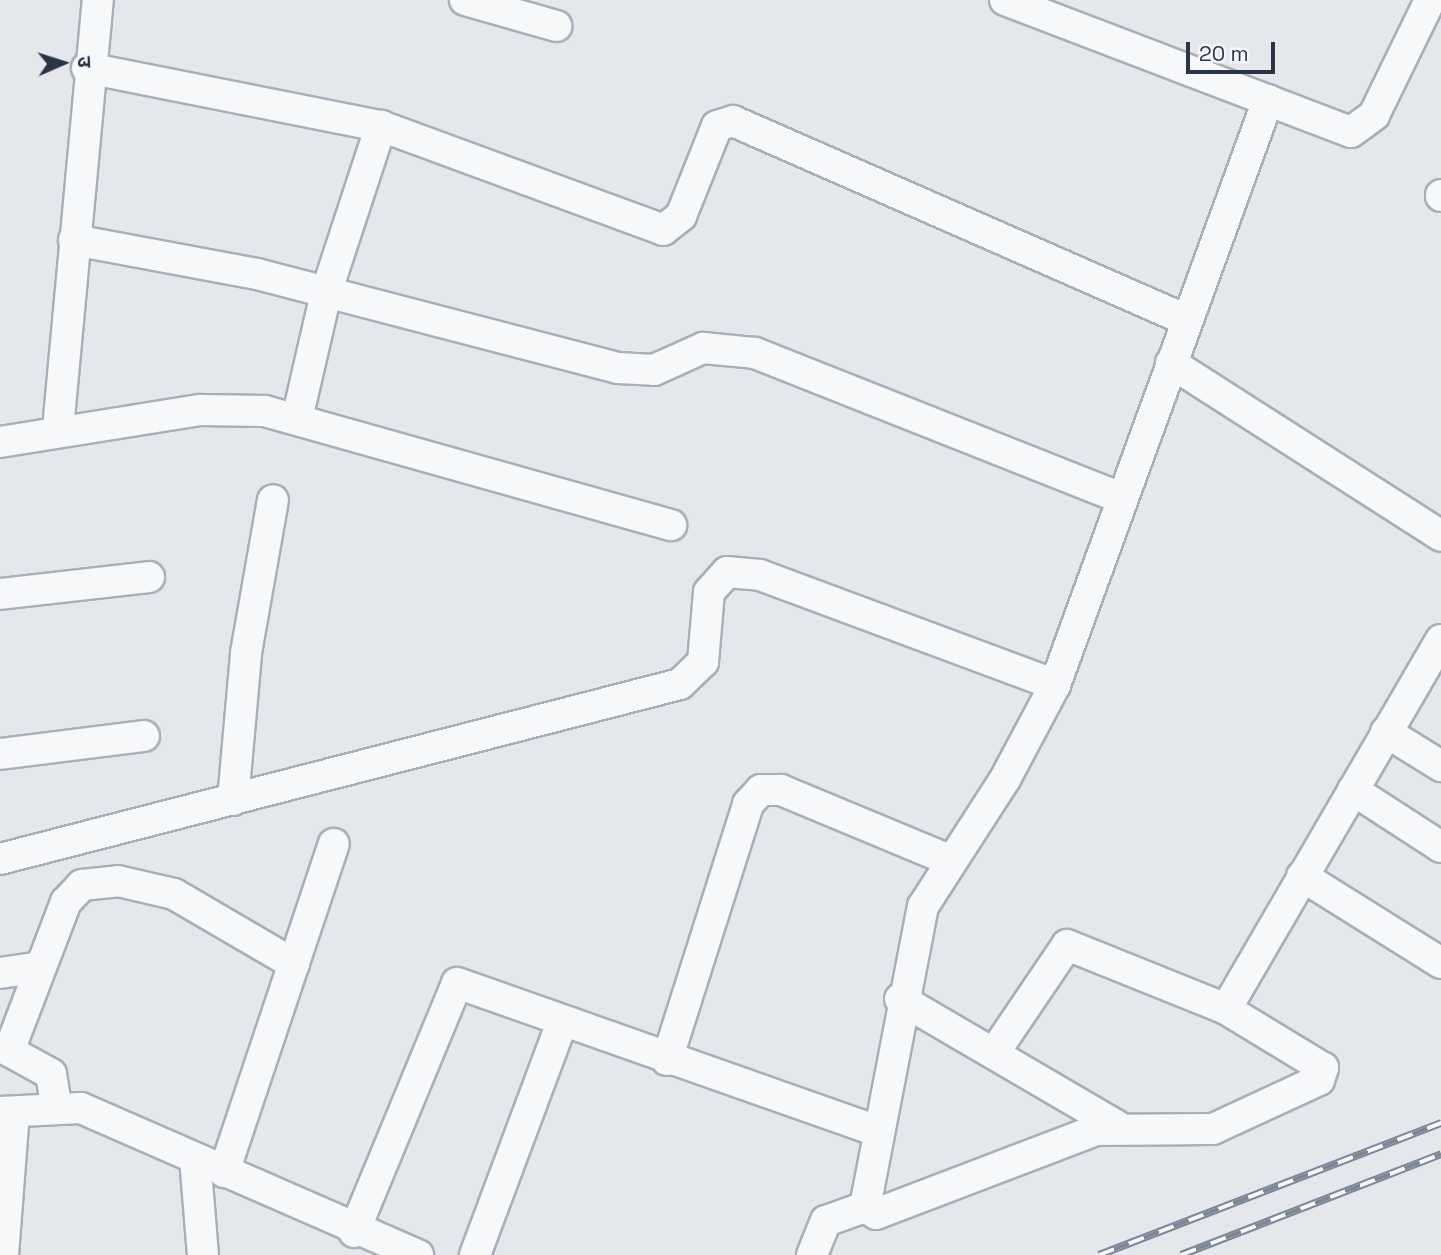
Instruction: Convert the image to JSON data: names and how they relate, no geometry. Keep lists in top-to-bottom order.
{
  "scale_bar": "20 m",
  "north": "right"
}
